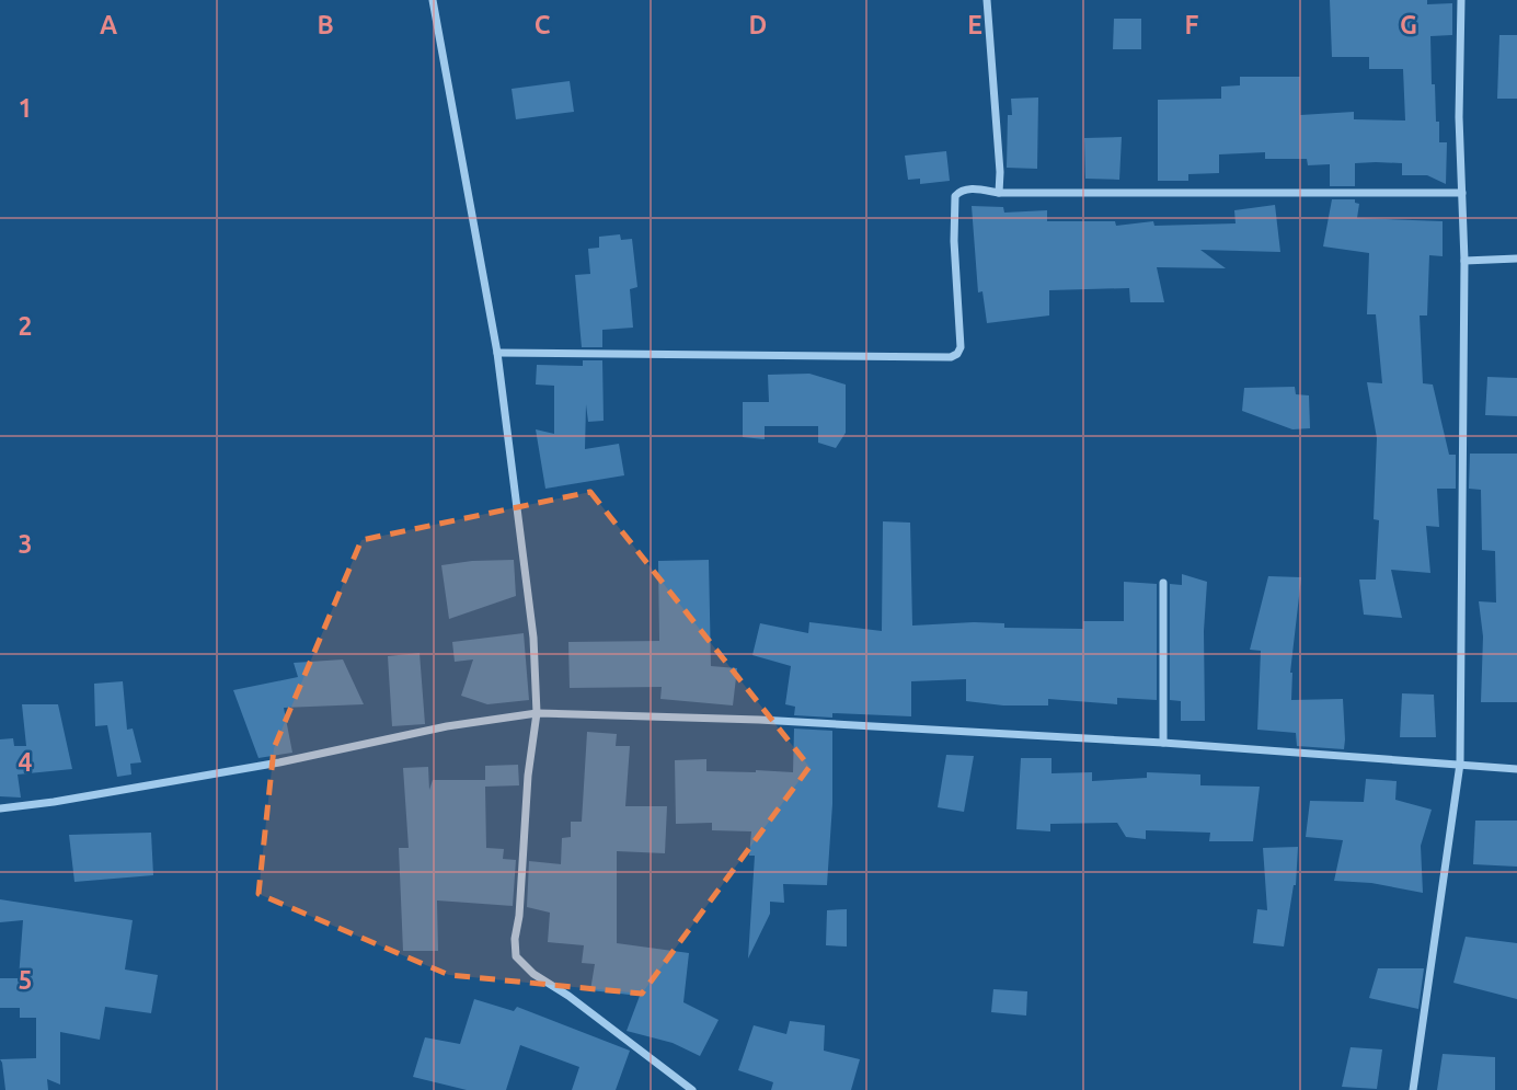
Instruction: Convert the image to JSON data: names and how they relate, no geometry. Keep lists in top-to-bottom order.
{
  "grid": {
    "columns": [
      "A",
      "B",
      "C",
      "D",
      "E",
      "F",
      "G"
    ],
    "rows": [
      "1",
      "2",
      "3",
      "4",
      "5"
    ]
  }
}
